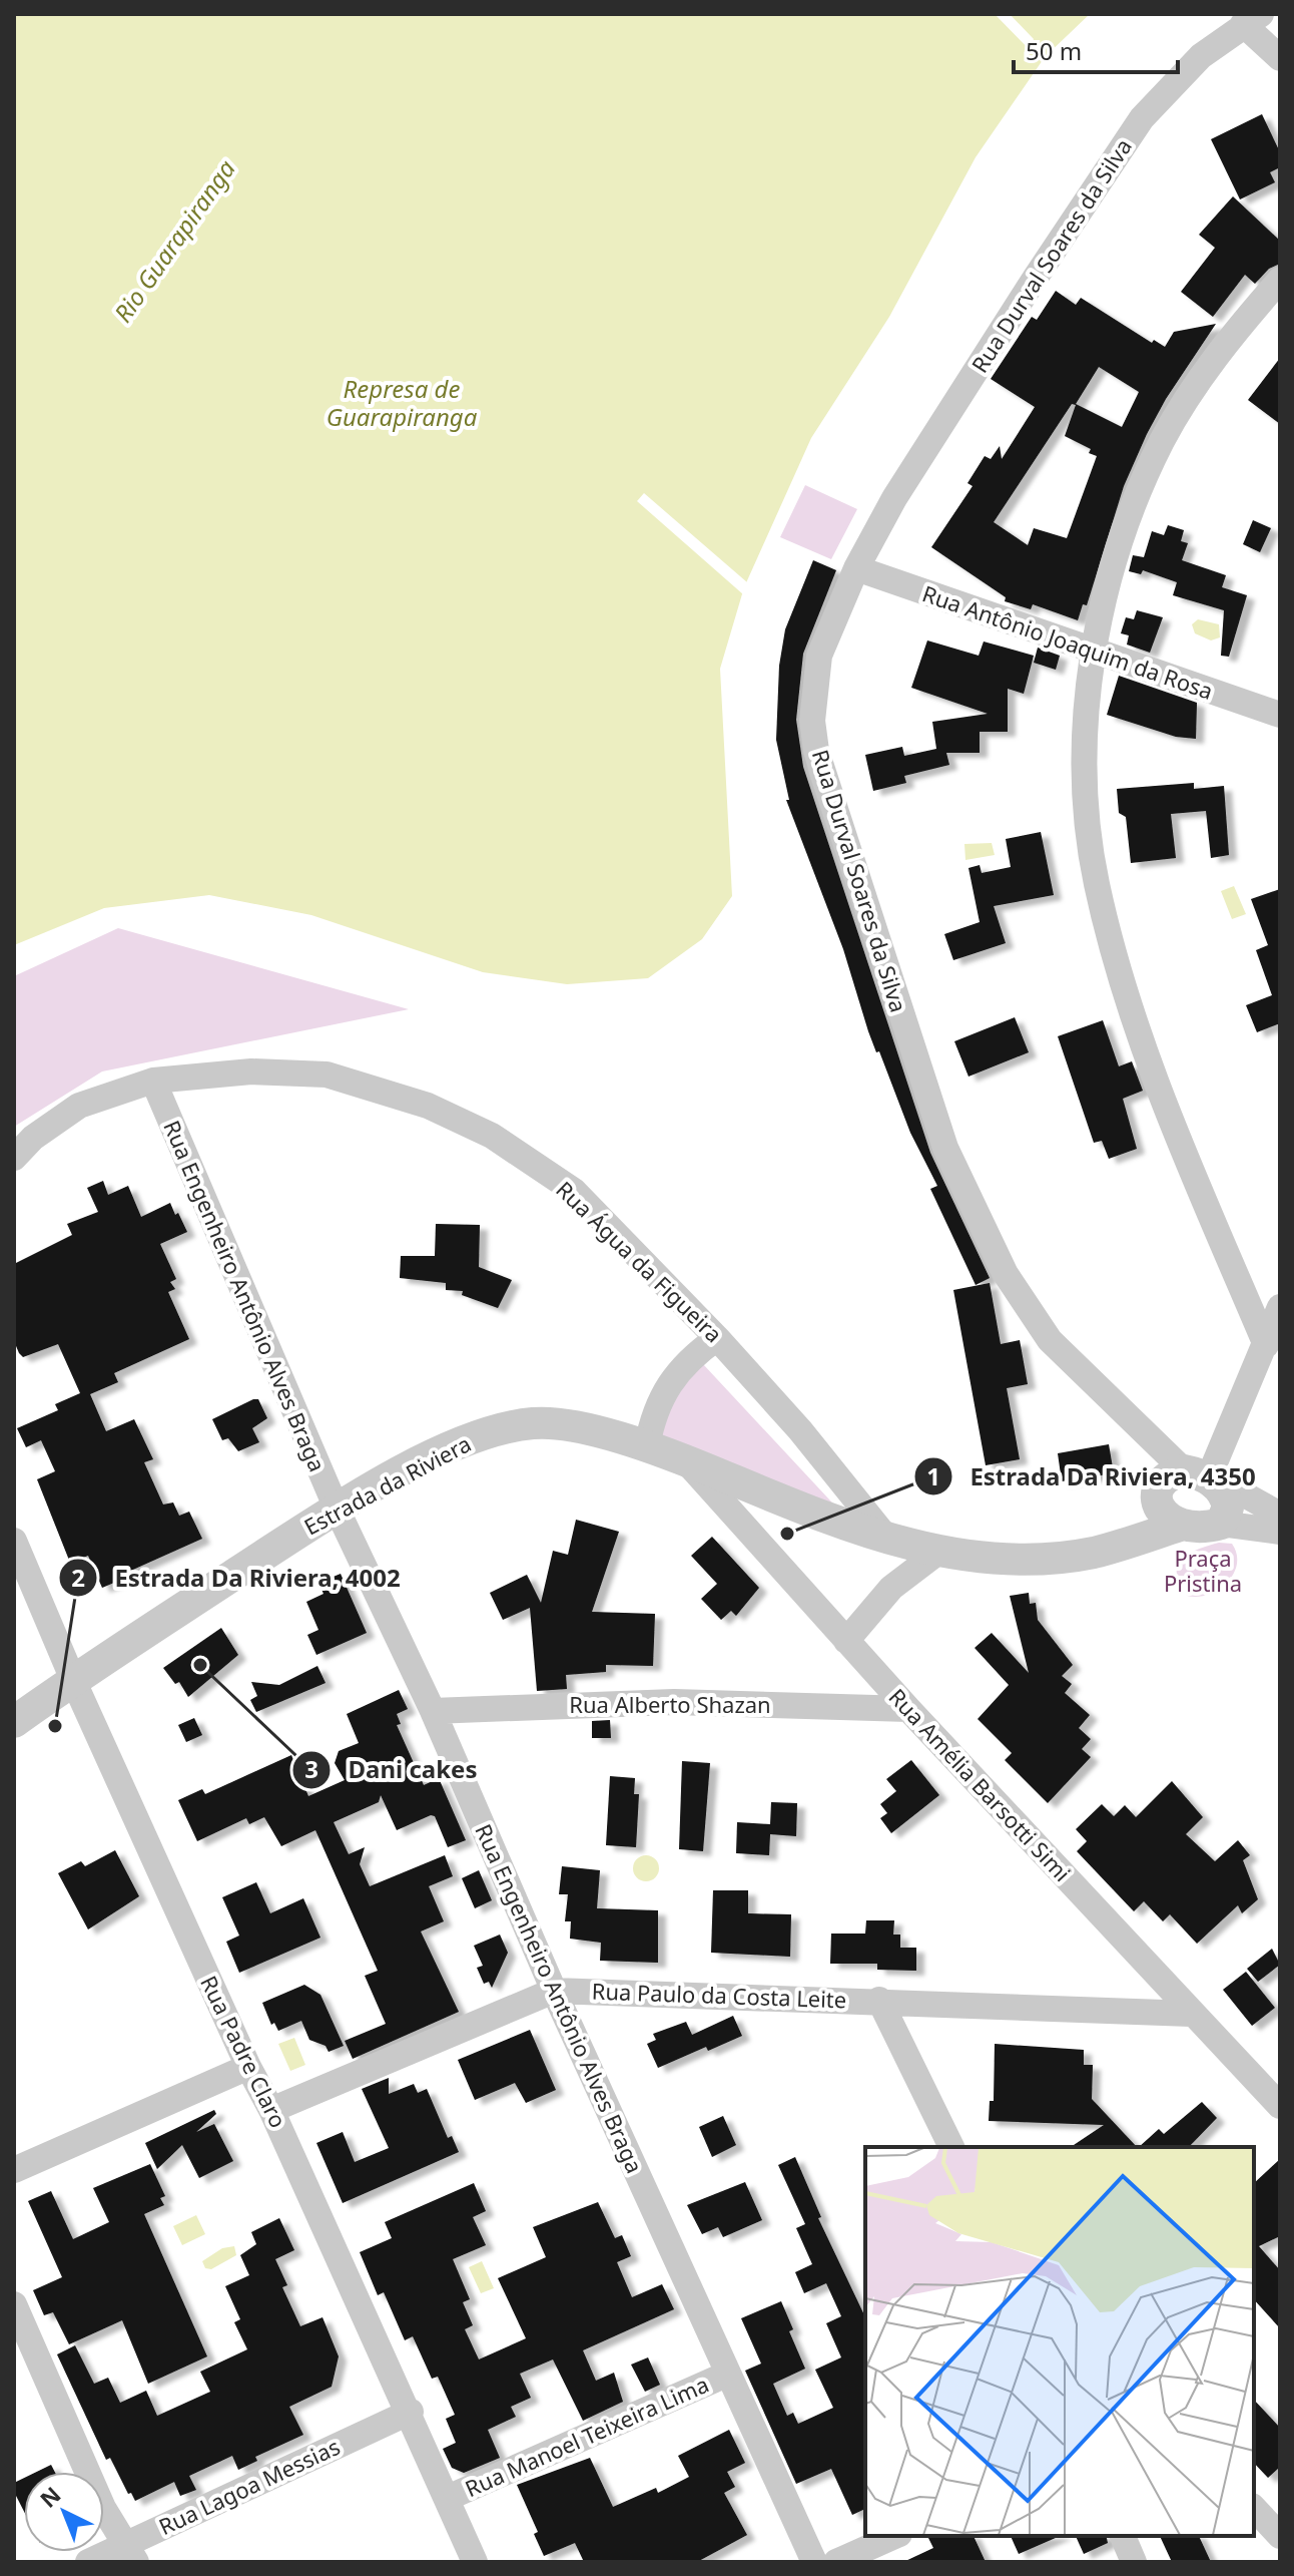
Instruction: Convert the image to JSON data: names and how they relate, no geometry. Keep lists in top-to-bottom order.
{
  "streets": {
    "street": [
      "Rua Durval Soares da Silva",
      "Rua Antônio Joaquim da Rosa",
      "Rua Água da Figueira",
      "Rua Engenheiro Antônio Alves Braga",
      "Estrada da Riviera",
      "Rua Alberto Shazan",
      "Rua Amélia Barsotti Simi",
      "Rua Paulo da Costa Leite",
      "Rua Padre Claro",
      "Rua Manoel Teixeira Lima",
      "Rua Lagoa Messias"
    ]
  },
  "crossings": [
    ["Rua Durval Soares da Silva", "Rua Antônio Joaquim da Rosa"],
    ["Rua Durval Soares da Silva", "Estrada da Riviera"],
    ["Rua Água da Figueira", "Rua Engenheiro Antônio Alves Braga"],
    ["Rua Água da Figueira", "Estrada da Riviera"],
    ["Rua Engenheiro Antônio Alves Braga", "Estrada da Riviera"],
    ["Rua Engenheiro Antônio Alves Braga", "Rua Alberto Shazan"],
    ["Rua Engenheiro Antônio Alves Braga", "Rua Paulo da Costa Leite"],
    ["Rua Engenheiro Antônio Alves Braga", "Rua Manoel Teixeira Lima"],
    ["Estrada da Riviera", "Rua Amélia Barsotti Simi"],
    ["Estrada da Riviera", "Rua Padre Claro"],
    ["Rua Alberto Shazan", "Rua Amélia Barsotti Simi"],
    ["Rua Amélia Barsotti Simi", "Rua Paulo da Costa Leite"],
    ["Rua Paulo da Costa Leite", "Rua Padre Claro"],
    ["Rua Padre Claro", "Rua Manoel Teixeira Lima"],
    ["Rua Padre Claro", "Rua Lagoa Messias"]
  ],
  "water": ["Rio Guarapiranga", "Represa de Guarapiranga"],
  "parks": ["Praça Pristina"],
  "places": ["Estrada Da Riviera, 4350", "Dani cakes", "Estrada Da Riviera, 4002"],
  "scale_bar": "50 m",
  "north": "top left"
}
